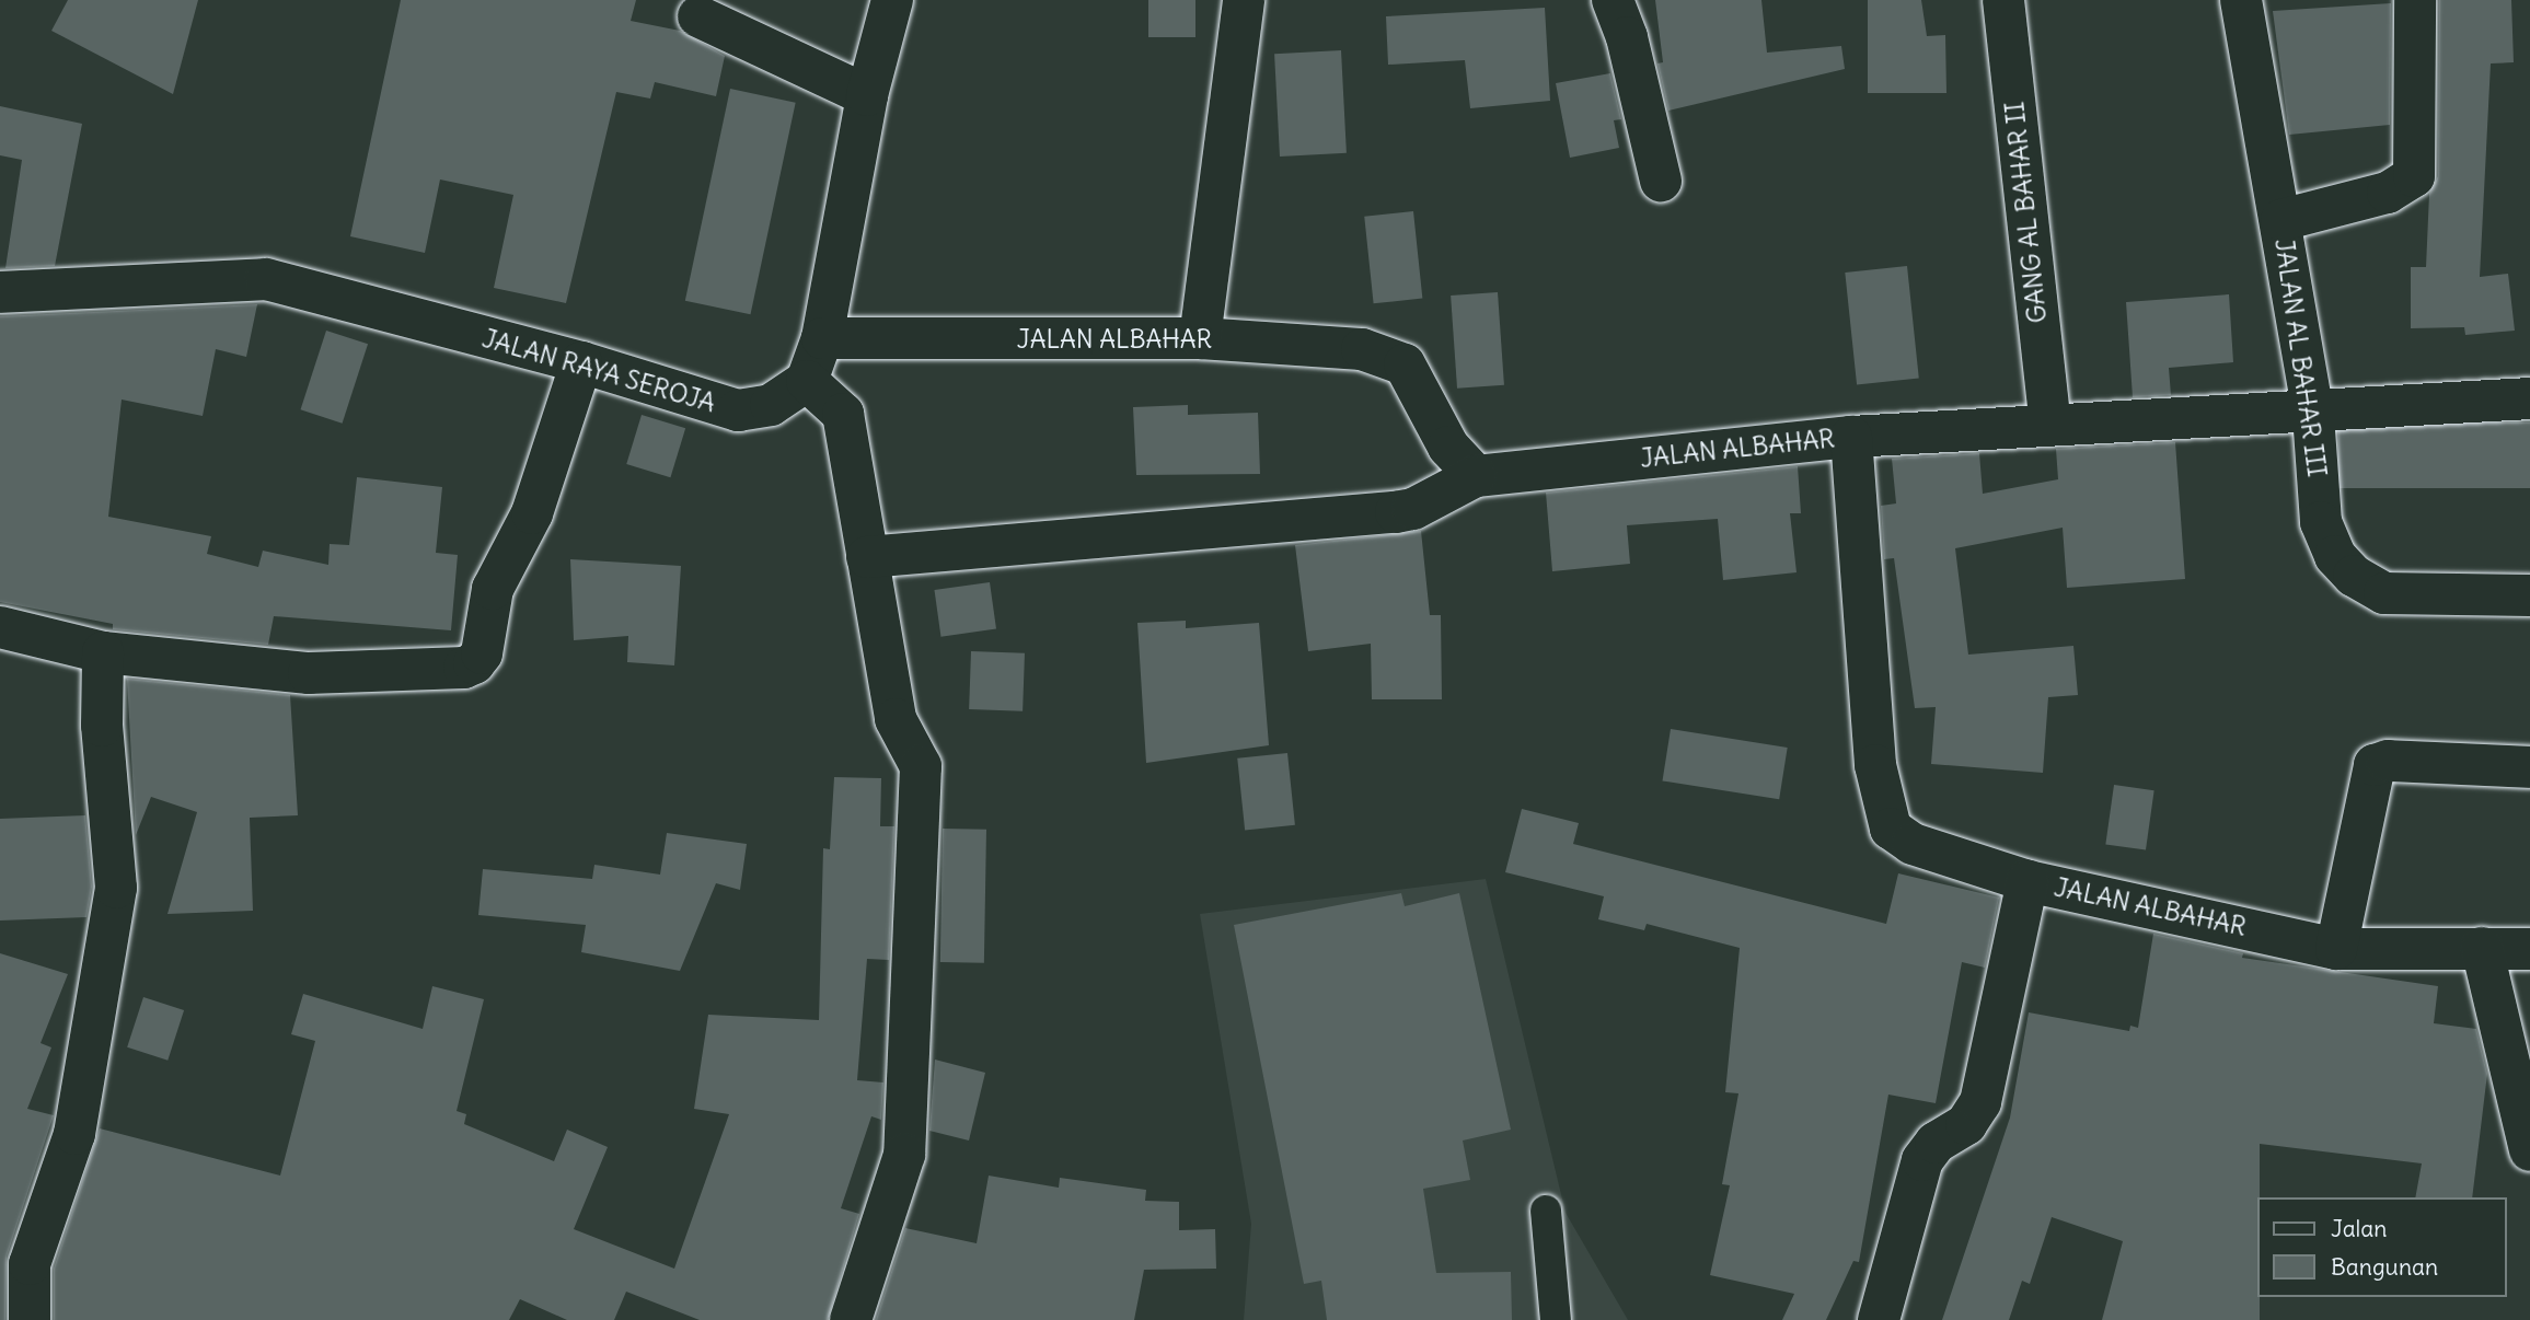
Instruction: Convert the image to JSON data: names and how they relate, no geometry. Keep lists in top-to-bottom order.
{
  "streets": {
    "street": [
      "GANG AL BAHAR II",
      "JALAN ALBAHAR",
      "JALAN AL BAHAR III",
      "JALAN RAYA SEROJA"
    ]
  },
  "legend": ["Jalan", "Bangunan"]
}
